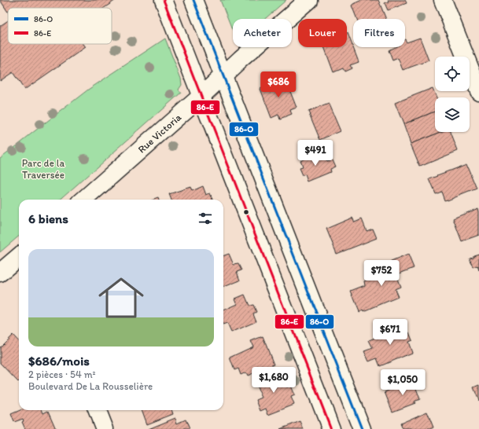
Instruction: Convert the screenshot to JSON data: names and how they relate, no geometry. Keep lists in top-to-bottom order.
{
  "streets": {
    "street": ["Rue Victoria"]
  },
  "parks": ["Parc de la Traversée"],
  "lines": ["transit line 86-O", "transit line 86-E"],
  "legend": ["86-O", "86-E"],
  "page": {
    "chip": ["Acheter", "Louer", "Filtres"],
    "price": [
      "$686",
      "$491",
      "$752",
      "$671",
      "$1,680",
      "$1,050"
    ],
    "heading": "6 biens",
    "list": [
      {
        "name": "$686/mois",
        "note": "2 pièces · 54 m² · Boulevard De La Rousselière"
      }
    ]
  }
}
